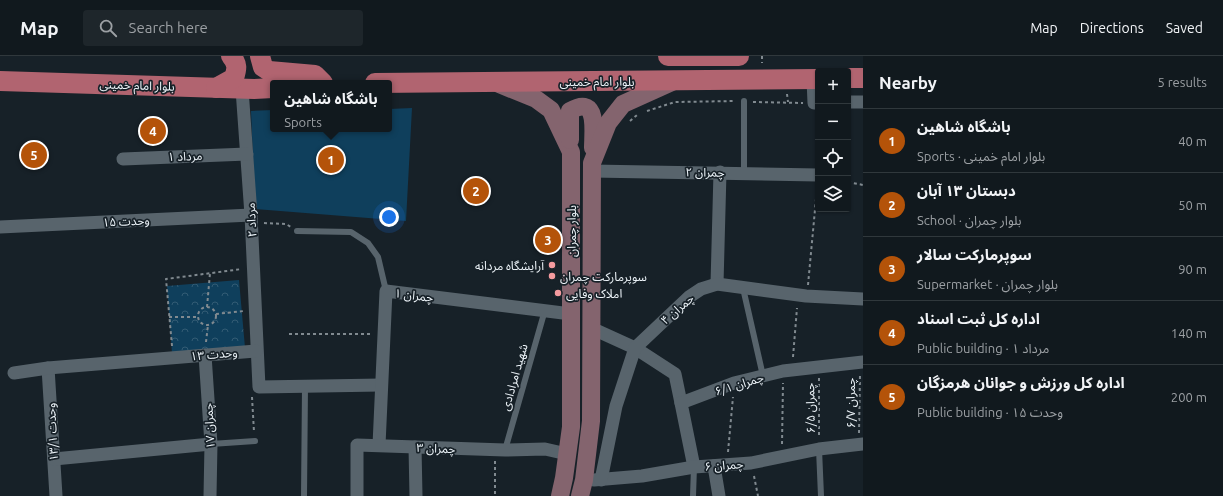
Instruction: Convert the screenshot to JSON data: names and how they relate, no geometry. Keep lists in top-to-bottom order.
{
  "streets": {
    "main road": ["بلوار امام خمینی", "بلوار چمران"],
    "street": [
      "مرداد ۱",
      "چمران ۲",
      "مرداد ۲",
      "وحدت ۱۵",
      "چمران ۱",
      "چمران ۴",
      "وحدت ۱۳",
      "چمران ۶/۱",
      "چمران ۱۷",
      "وحدت ۱۳/۱",
      "چمران ۳",
      "چمران ۶"
    ],
    "lane": ["شهید امرادادی"],
    "path": ["چمران ۶/۷", "چمران ۶/۵"]
  },
  "crossings": [
    ["بلوار امام خمینی", "مرداد ۲"],
    ["بلوار امام خمینی", "بلوار چمران"],
    ["مرداد ۱", "مرداد ۲"],
    ["چمران ۲", "بلوار چمران"],
    ["مرداد ۲", "وحدت ۱۵"],
    ["مرداد ۲", "وحدت ۱۳"],
    ["بلوار چمران", "چمران ۱"],
    ["بلوار چمران", "چمران ۴"],
    ["بلوار چمران", "چمران ۳"],
    ["بلوار چمران", "چمران ۶"],
    ["چمران ۱", "شهید امرادادی"],
    ["چمران ۱", "چمران ۳"],
    ["چمران ۴", "چمران ۶"],
    ["وحدت ۱۳", "چمران ۱۷"],
    ["وحدت ۱۳", "وحدت ۱۳/۱"],
    ["شهید امرادادی", "چمران ۳"],
    ["چمران ۶/۱", "چمران ۶/۷"],
    ["چمران ۶/۱", "چمران ۶/۵"],
    ["چمران ۶/۷", "چمران ۶"],
    ["چمران ۶/۵", "چمران ۶"]
  ],
  "places": ["آرایشگاه مردانه", "سوپرمارکت چمران", "املاک وفایی"],
  "page": {
    "header": "Map",
    "search": "Search here",
    "nav": ["Map", "Directions", "Saved"],
    "heading": ["Nearby", "5 results"],
    "map_buttons": ["+", "−"],
    "popup": ["باشگاه شاهین", "Sports"],
    "list": [
      {
        "mark": "1",
        "name": "باشگاه شاهین",
        "note": "Sports · بلوار امام خمینی",
        "value": "40 m"
      },
      {
        "mark": "2",
        "name": "دبستان ۱۳ آبان",
        "note": "School · بلوار چمران",
        "value": "50 m"
      },
      {
        "mark": "3",
        "name": "سوپرمارکت سالار",
        "note": "Supermarket · بلوار چمران",
        "value": "90 m"
      },
      {
        "mark": "4",
        "name": "اداره کل ثبت اسناد",
        "note": "Public building · مرداد ۱",
        "value": "140 m"
      },
      {
        "mark": "5",
        "name": "اداره کل ورزش و جوانان هرمزگان",
        "note": "Public building · وحدت ۱۵",
        "value": "200 m"
      }
    ],
    "pins": [
      "4",
      "5",
      "1",
      "2",
      "3"
    ]
  }
}
